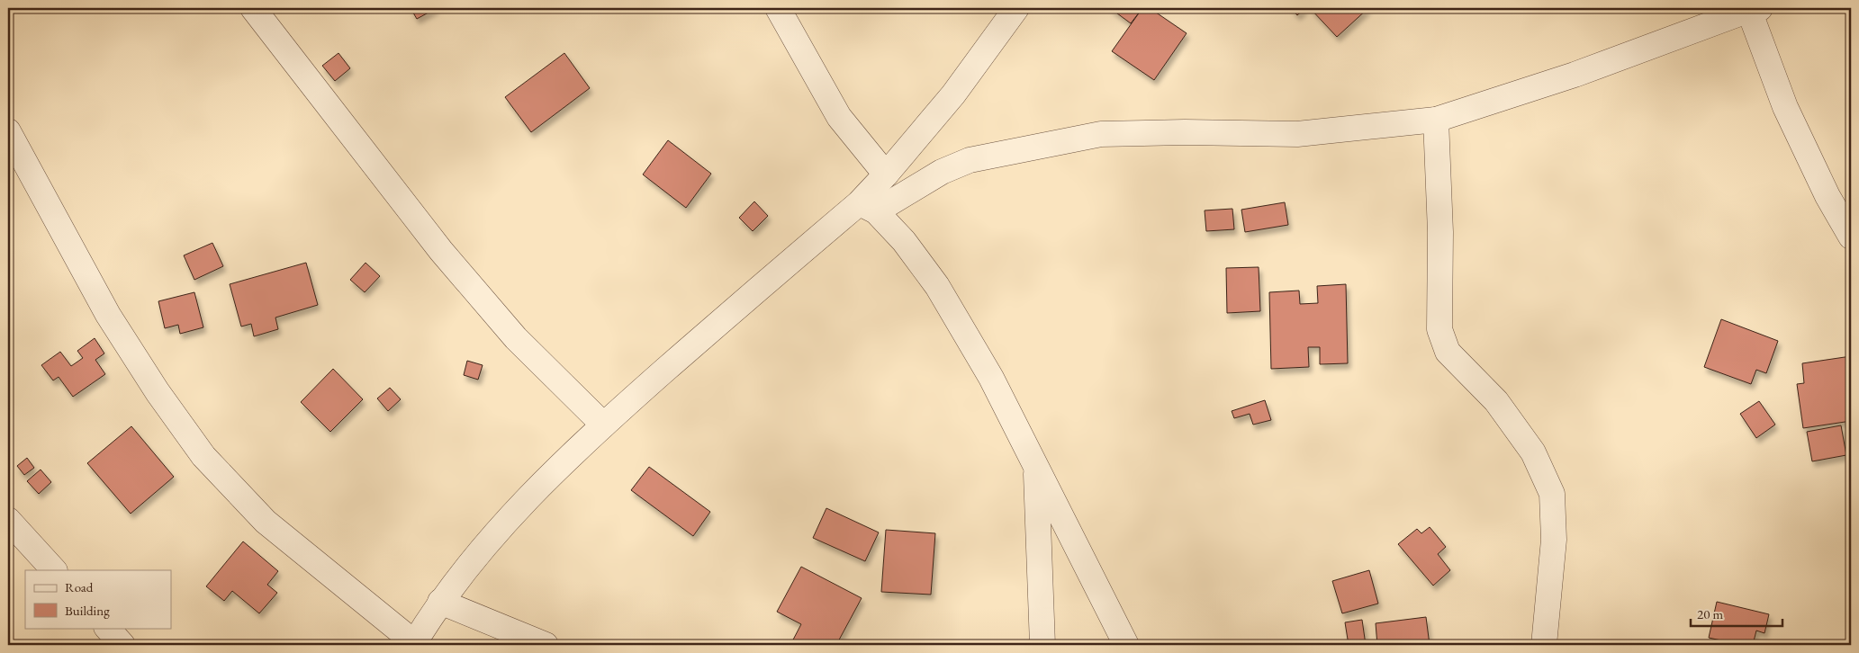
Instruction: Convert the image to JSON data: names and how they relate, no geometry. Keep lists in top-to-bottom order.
{
  "legend": ["Road", "Building"],
  "scale_bar": "20 m"
}
